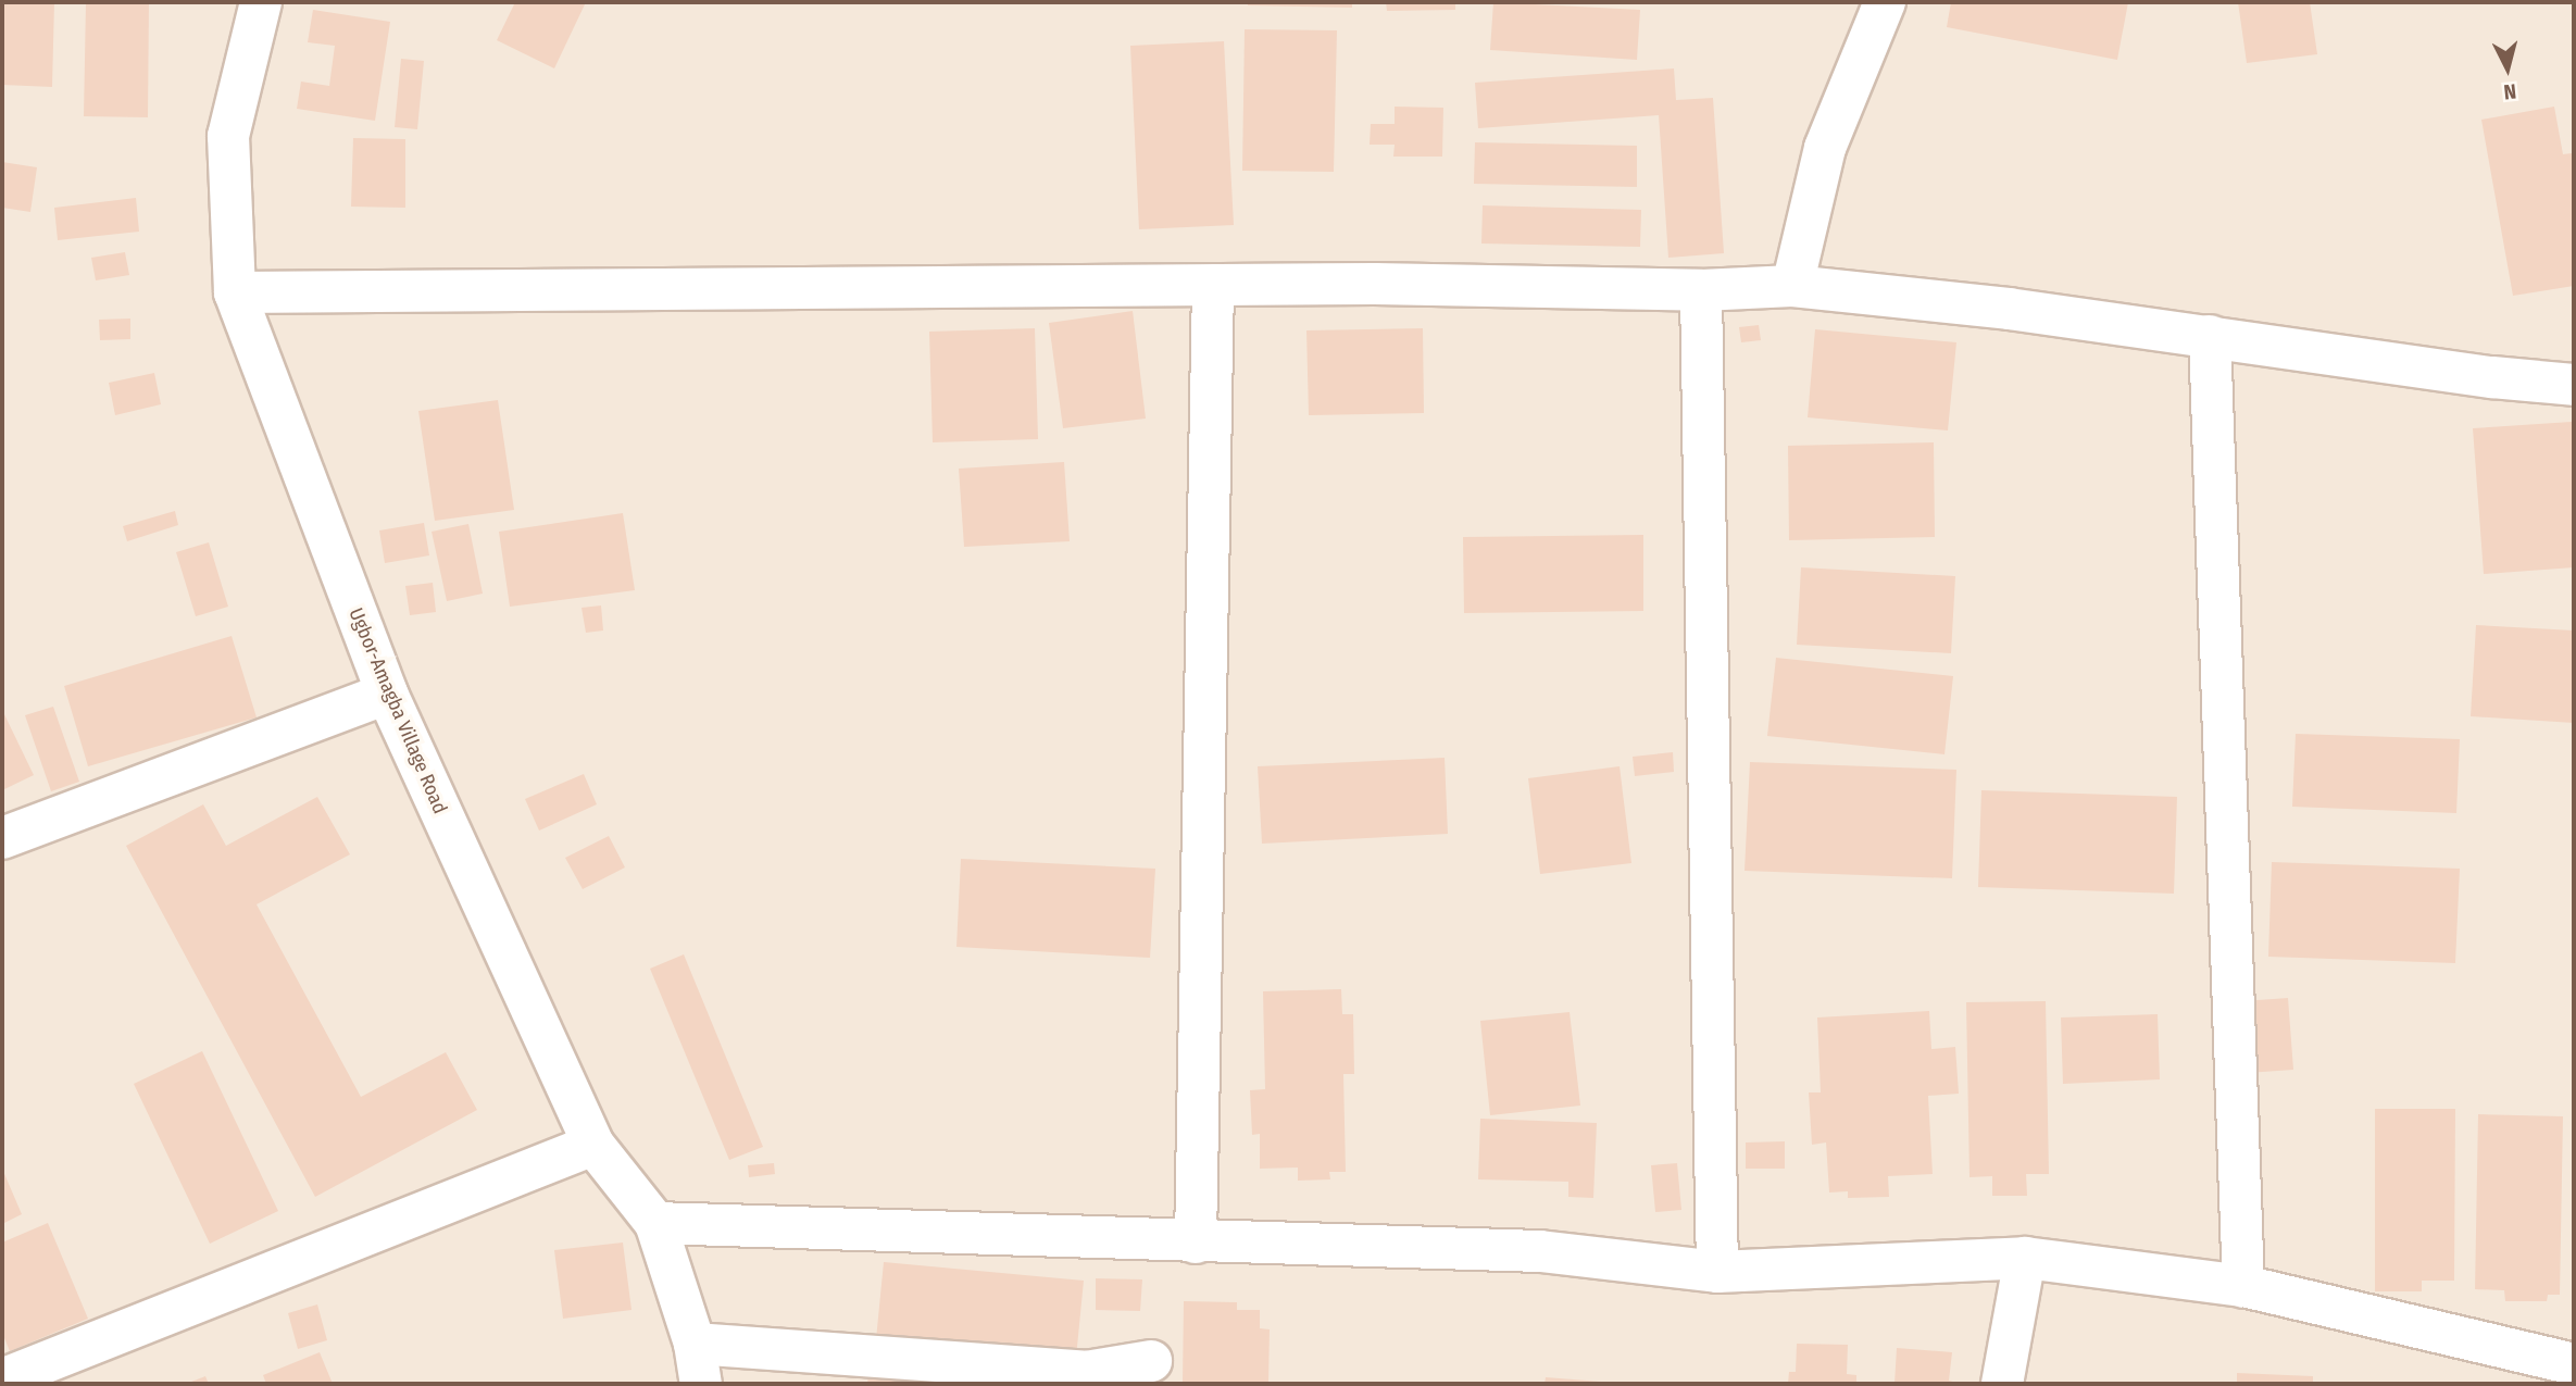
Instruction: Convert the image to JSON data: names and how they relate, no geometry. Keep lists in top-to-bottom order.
{
  "streets": {
    "street": ["Ugbor-Amagba Village Road"]
  },
  "north": "bottom"
}
